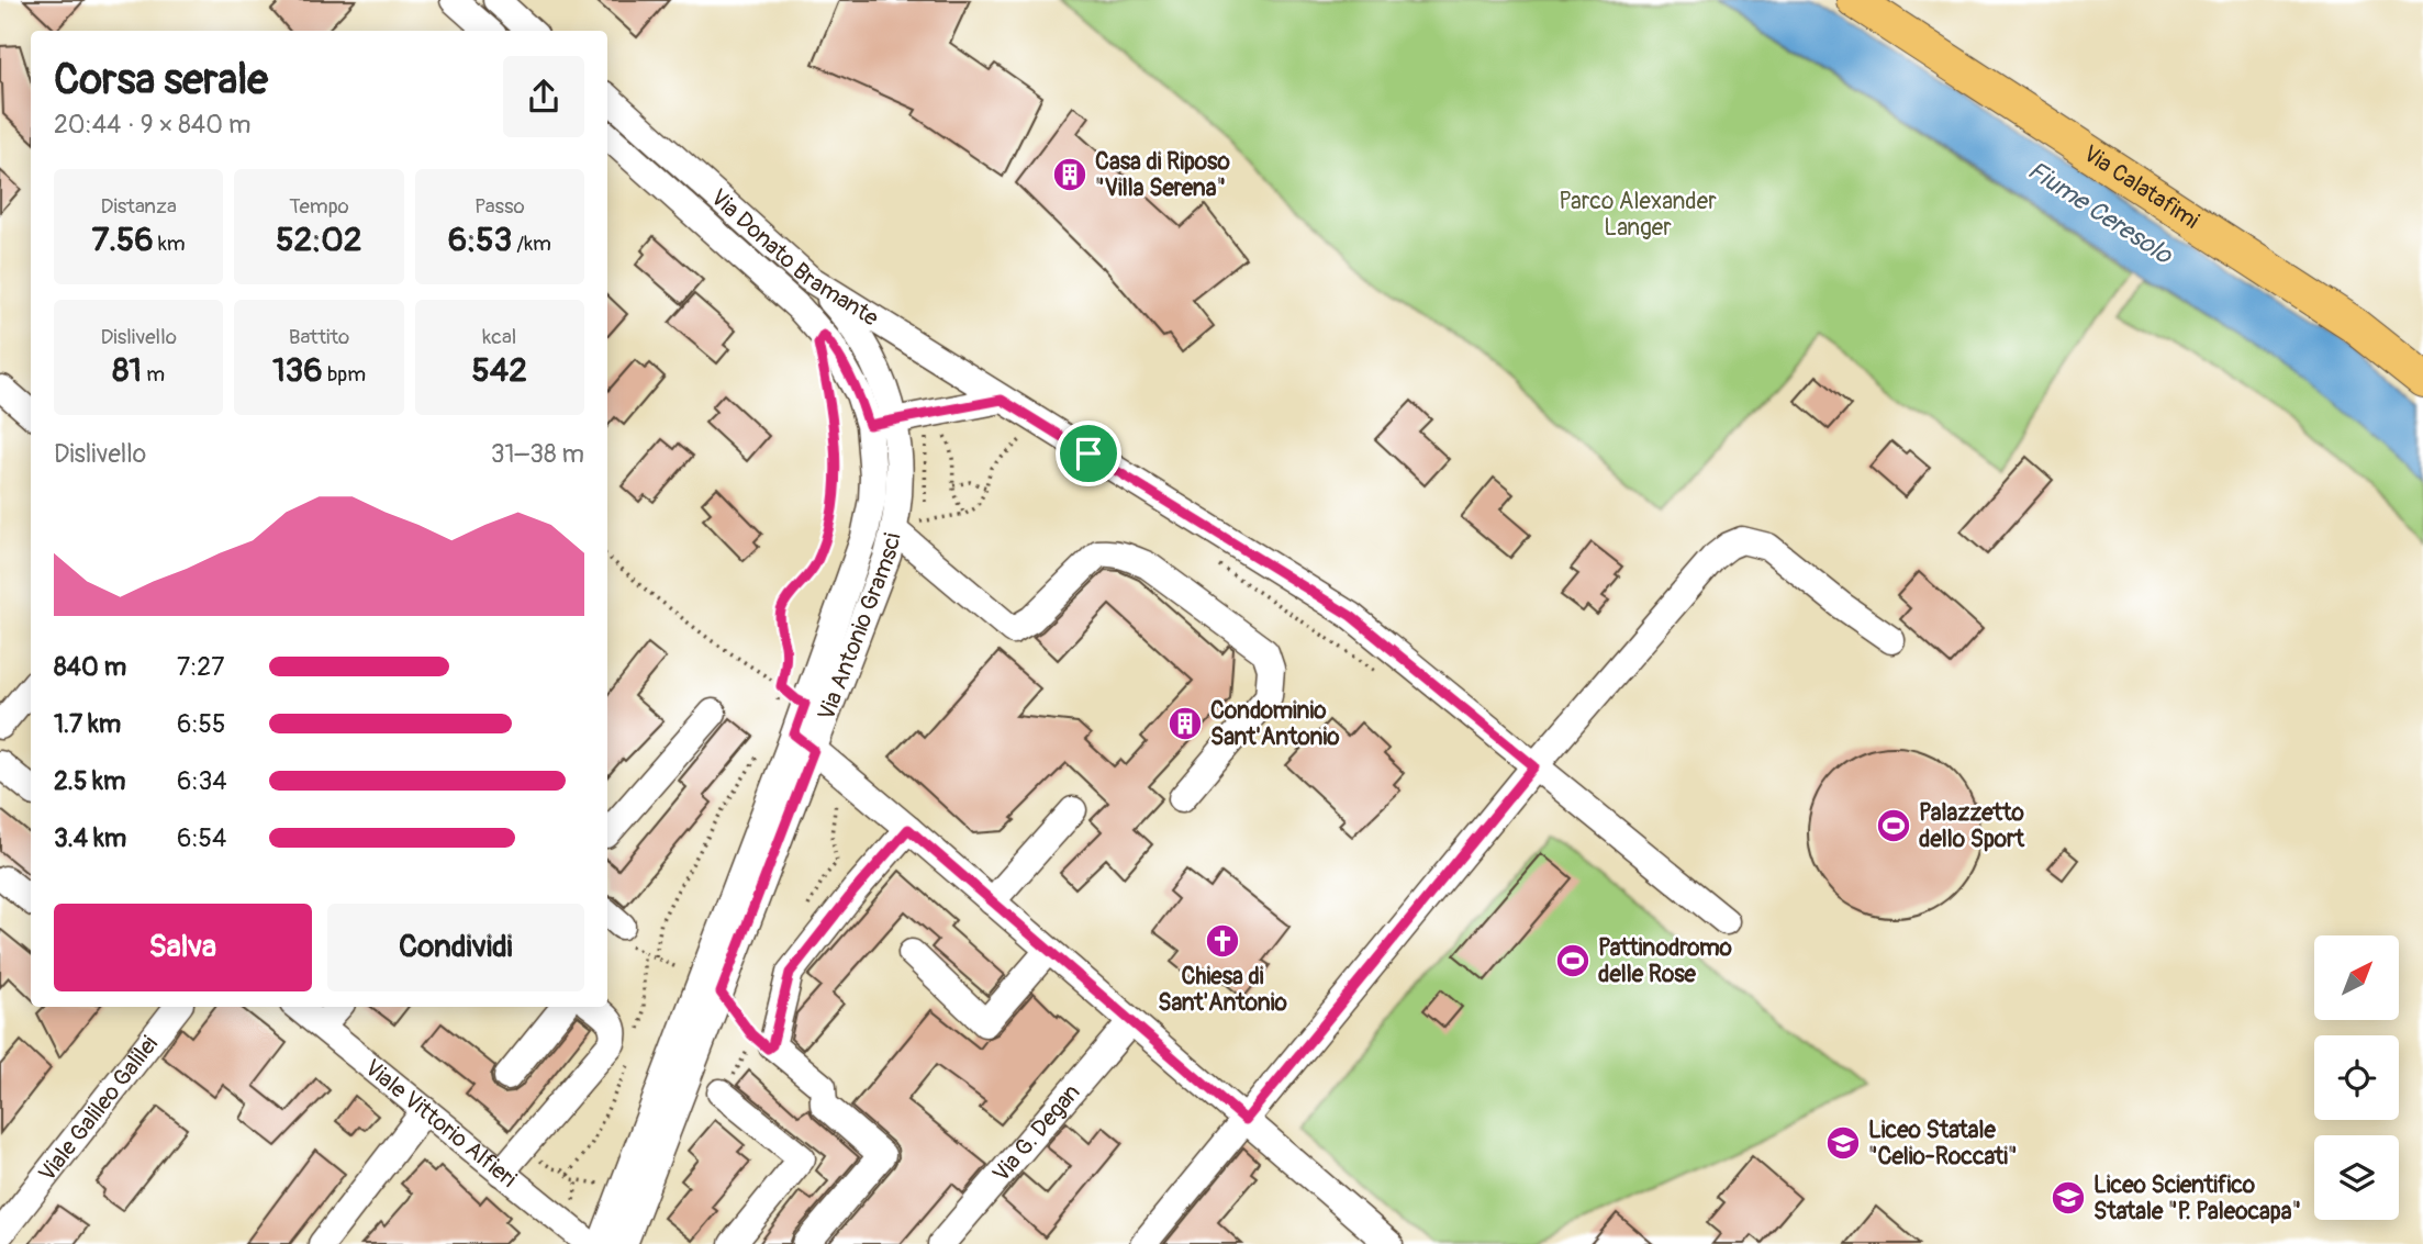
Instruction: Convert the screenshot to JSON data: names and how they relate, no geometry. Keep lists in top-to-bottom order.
{
  "streets": {
    "main road": ["Via Calatafimi"],
    "street": [
      "Via Donato Bramante",
      "Via Antonio Gramsci",
      "Viale Galileo Galilei",
      "Viale Vittorio Alfieri",
      "Via G. Degan"
    ]
  },
  "crossings": [
    ["Via Donato Bramante", "Via Antonio Gramsci"],
    ["Via Antonio Gramsci", "Viale Vittorio Alfieri"]
  ],
  "water": ["Fiume Ceresolo"],
  "parks": ["Parco Alexander Langer"],
  "places": {
    "building": ["Casa di Riposo \"Villa Serena\"", "Condominio Sant'Antonio"],
    "sports": ["Palazzetto dello Sport", "Pattinodromo delle Rose"],
    "church": ["Chiesa di Sant'Antonio"],
    "school or university": ["Liceo Statale \"Celio-Roccati\"", "Liceo Scientifico Statale \"P. Paleocapa\""]
  },
  "north": "top right",
  "page": {
    "heading": ["Corsa serale", "20:44 · 9 × 840 m"],
    "stats": [
      ["Distanza", "7.56 km"],
      ["Tempo", "52:02"],
      ["Passo", "6:53 /km"],
      ["Dislivello", "81 m"],
      ["Battito", "136 bpm"],
      ["kcal", "542"]
    ],
    "chart": ["Dislivello", "31–38 m"],
    "list": [
      {
        "name": "840 m",
        "note": "7:27"
      },
      {
        "name": "1.7 km",
        "note": "6:55"
      },
      {
        "name": "2.5 km",
        "note": "6:34"
      },
      {
        "name": "3.4 km",
        "note": "6:54"
      }
    ],
    "buttons": ["Salva", "Condividi"]
  }
}
